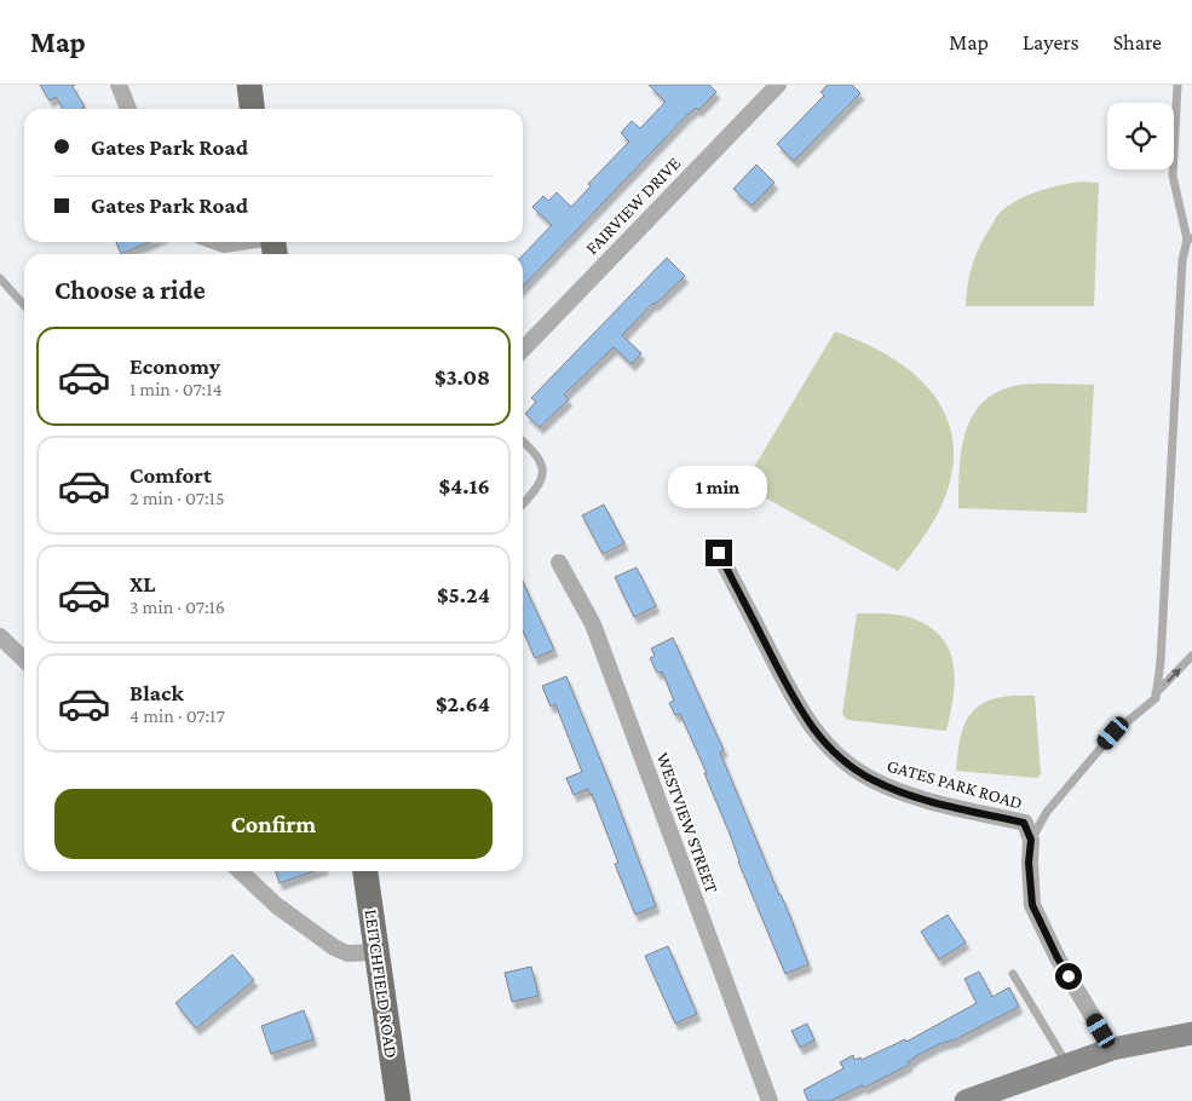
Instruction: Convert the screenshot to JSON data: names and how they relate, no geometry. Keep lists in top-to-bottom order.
{
  "streets": {
    "main road": ["LEITCHFIELD ROAD"],
    "street": ["FAIRVIEW DRIVE", "GATES PARK ROAD", "WESTVIEW STREET"]
  },
  "page": {
    "header": "Map",
    "nav": ["Map", "Layers", "Share"],
    "banner": ["Gates Park Road", "Gates Park Road"],
    "heading": "Choose a ride",
    "list": [
      {
        "name": "Economy",
        "note": "1 min · 07:14",
        "value": "$3.08"
      },
      {
        "name": "Comfort",
        "note": "2 min · 07:15",
        "value": "$4.16"
      },
      {
        "name": "XL",
        "note": "3 min · 07:16",
        "value": "$5.24"
      },
      {
        "name": "Black",
        "note": "4 min · 07:17",
        "value": "$2.64"
      }
    ],
    "bubble": "1 min",
    "buttons": "Confirm"
  }
}
